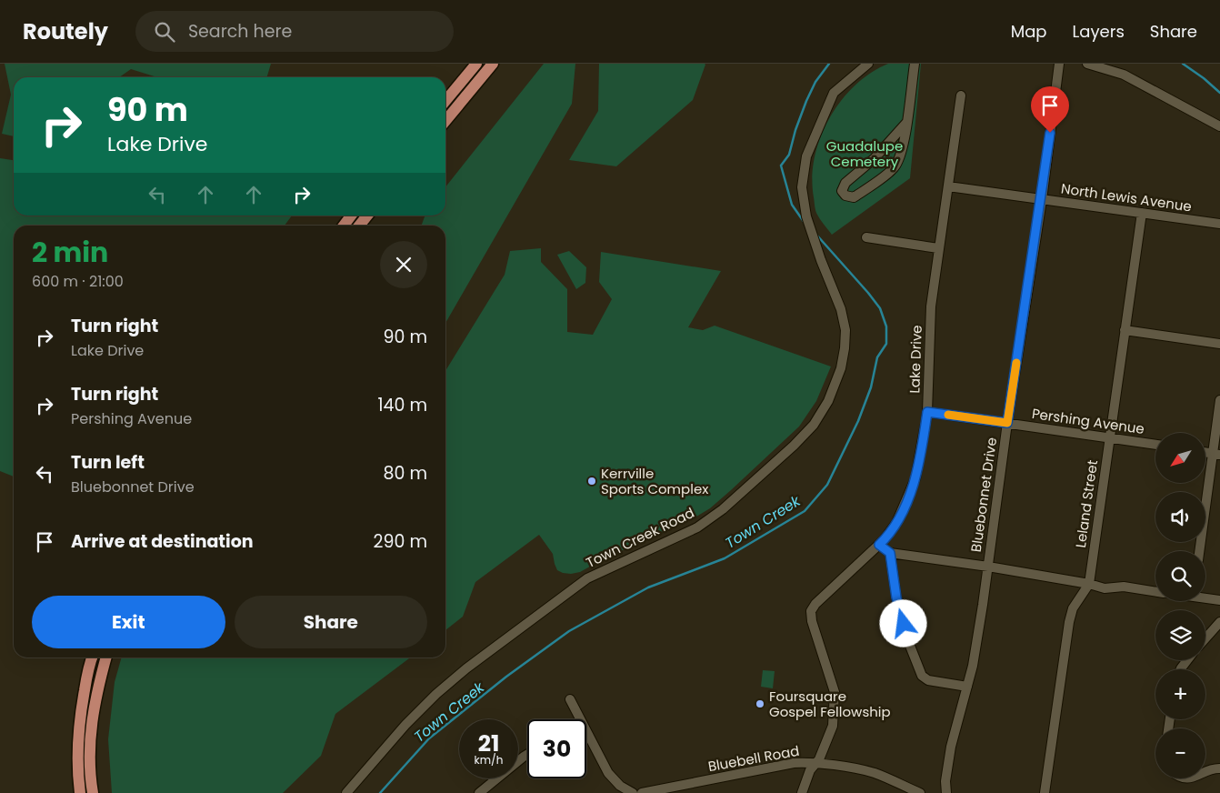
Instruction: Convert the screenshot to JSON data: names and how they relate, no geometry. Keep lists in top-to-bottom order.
{
  "streets": {
    "street": [
      "North Lewis Avenue",
      "Lake Drive",
      "Pershing Avenue",
      "Bluebonnet Drive",
      "Leland Street",
      "Town Creek Road",
      "Bluebell Road"
    ]
  },
  "crossings": [
    ["North Lewis Avenue", "Lake Drive"],
    ["North Lewis Avenue", "Bluebonnet Drive"],
    ["North Lewis Avenue", "Leland Street"],
    ["Lake Drive", "Pershing Avenue"],
    ["Lake Drive", "Bluebell Road"],
    ["Pershing Avenue", "Bluebonnet Drive"],
    ["Pershing Avenue", "Leland Street"]
  ],
  "water": ["Town Creek"],
  "parks": ["Guadalupe Cemetery"],
  "places": ["Kerrville Sports Complex", "Foursquare Gospel Fellowship"],
  "north": "bottom left",
  "page": {
    "header": "Routely",
    "search": "Search here",
    "nav": ["Map", "Layers", "Share"],
    "turn": ["90 m", "Lake Drive"],
    "heading": ["2 min", "600 m · 21:00"],
    "list": [
      {
        "name": "Turn right",
        "note": "Lake Drive",
        "value": "90 m"
      },
      {
        "name": "Turn right",
        "note": "Pershing Avenue",
        "value": "140 m"
      },
      {
        "name": "Turn left",
        "note": "Bluebonnet Drive",
        "value": "80 m"
      },
      {
        "name": "Arrive at destination",
        "value": "290 m"
      }
    ],
    "map_buttons": ["+", "−"],
    "buttons": ["Exit", "Share"],
    "speed": "21 km/h",
    "limit": "30"
  }
}
